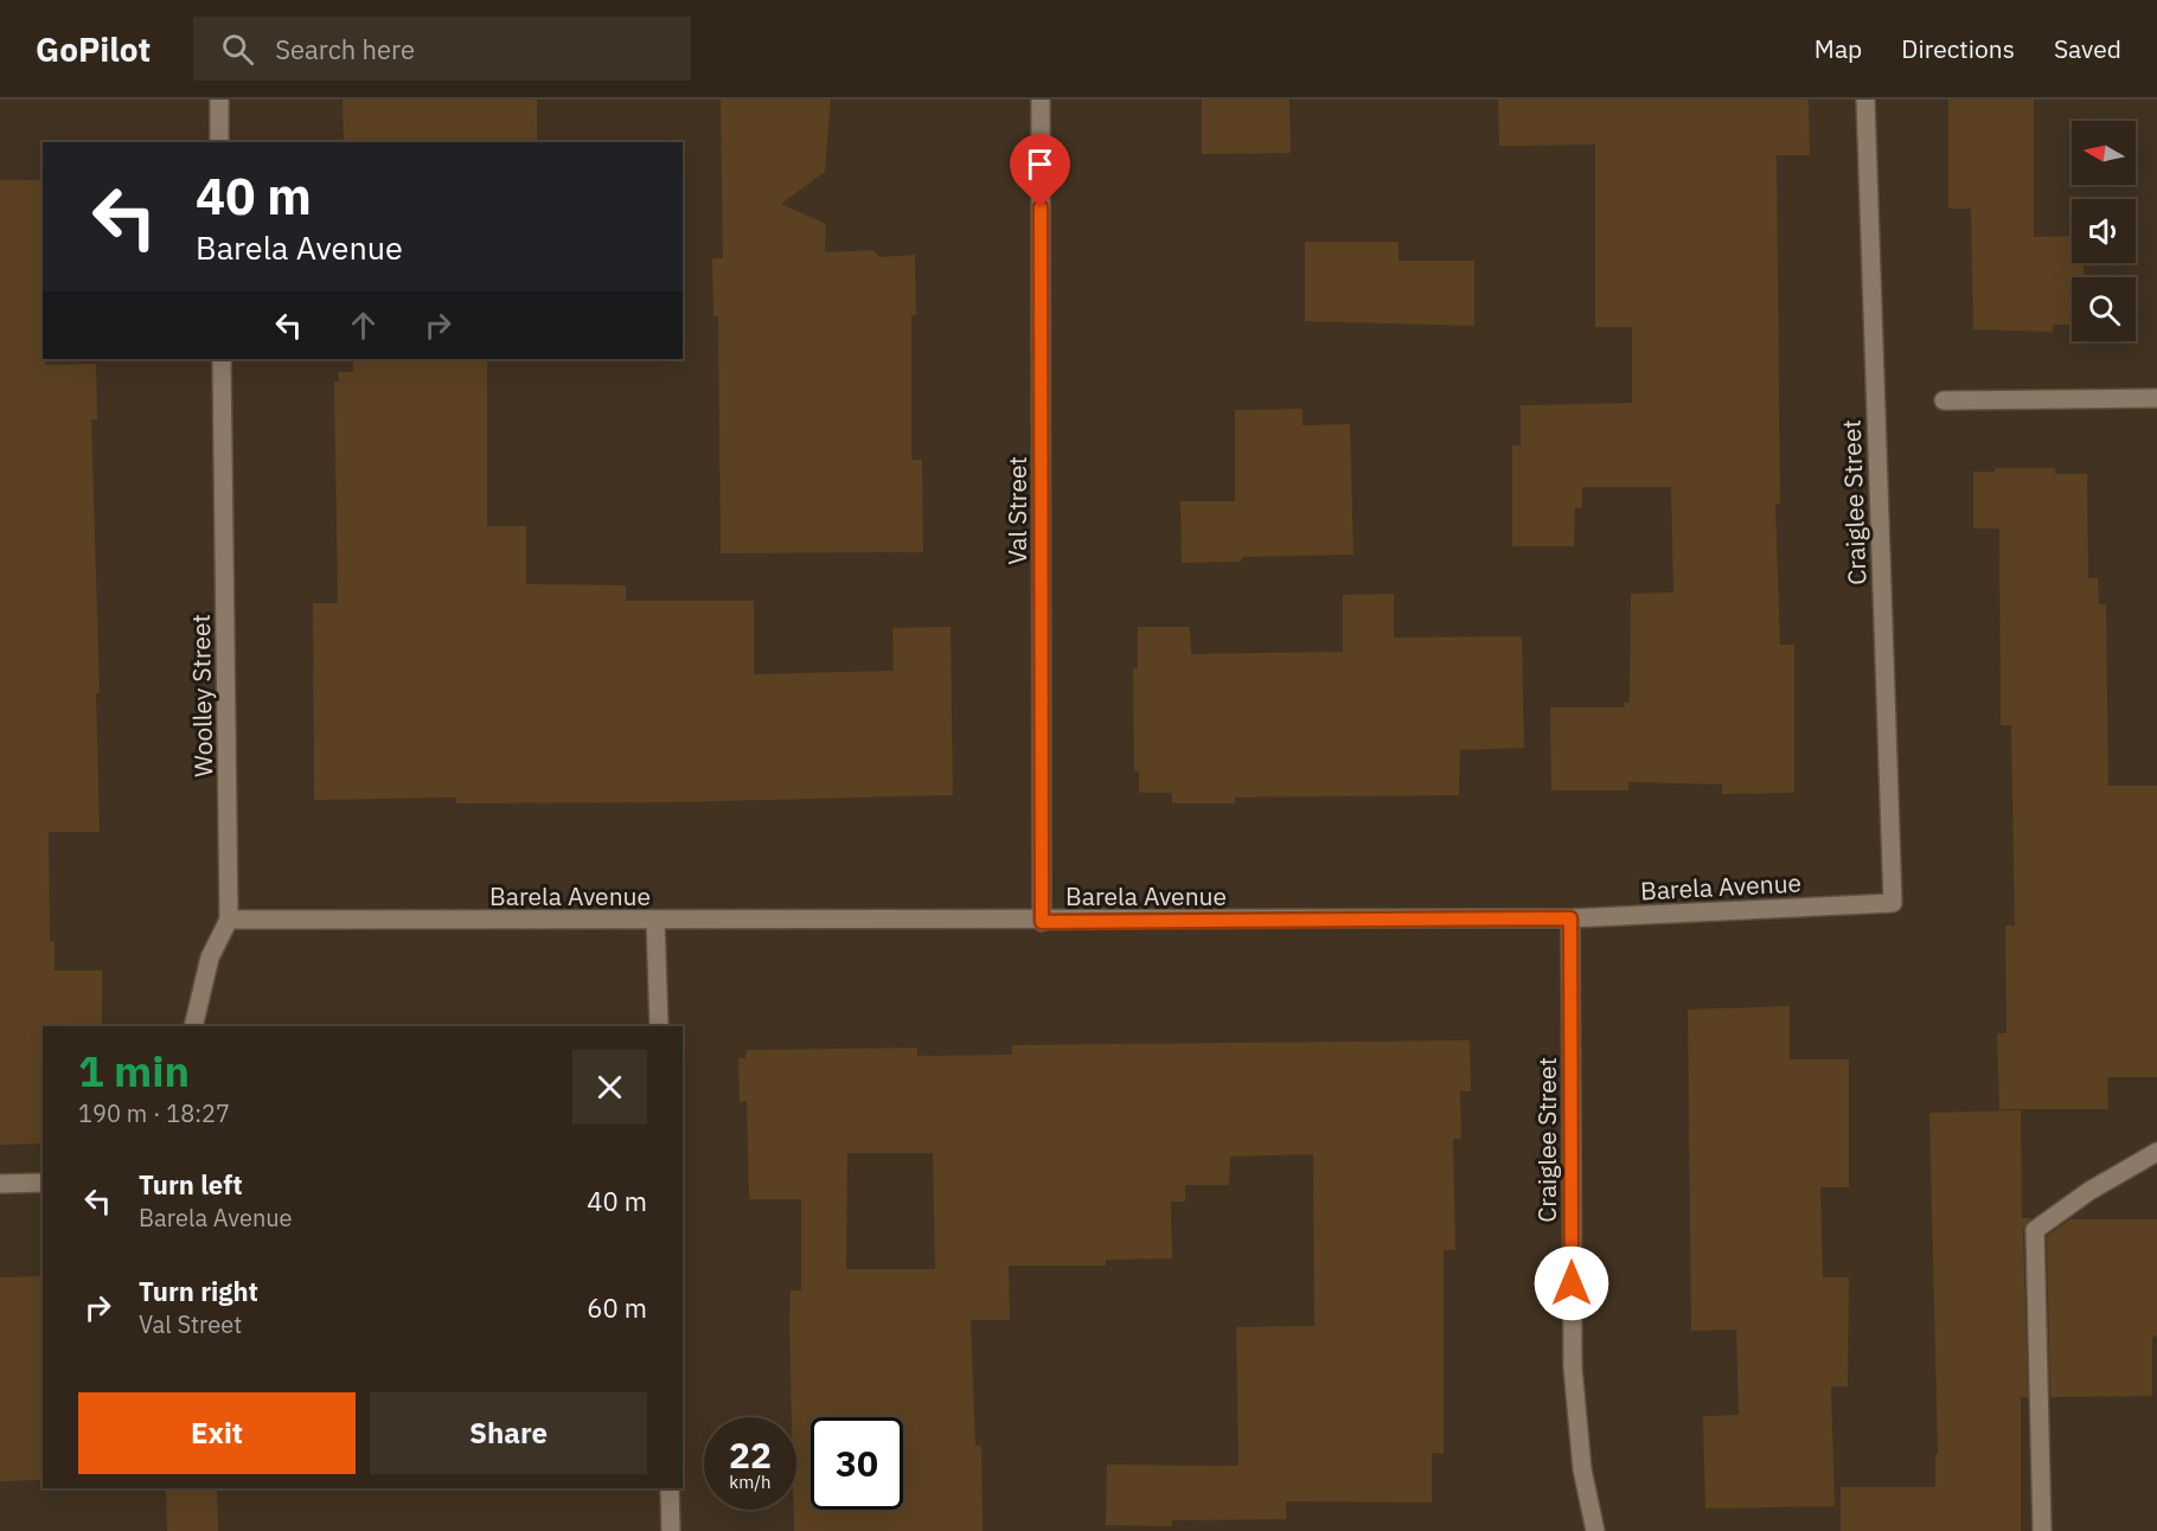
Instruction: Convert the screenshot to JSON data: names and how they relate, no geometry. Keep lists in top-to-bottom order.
{
  "streets": {
    "street": [
      "Craiglee Street",
      "Val Street",
      "Woolley Street",
      "Barela Avenue"
    ]
  },
  "crossings": [
    ["Craiglee Street", "Barela Avenue"],
    ["Val Street", "Barela Avenue"],
    ["Woolley Street", "Barela Avenue"]
  ],
  "north": "left",
  "page": {
    "header": "GoPilot",
    "search": "Search here",
    "nav": ["Map", "Directions", "Saved"],
    "turn": ["40 m", "Barela Avenue"],
    "heading": ["1 min", "190 m · 18:27"],
    "list": [
      {
        "name": "Turn left",
        "note": "Barela Avenue",
        "value": "40 m"
      },
      {
        "name": "Turn right",
        "note": "Val Street",
        "value": "60 m"
      }
    ],
    "buttons": ["Exit", "Share"],
    "speed": "22 km/h",
    "limit": "30"
  }
}
